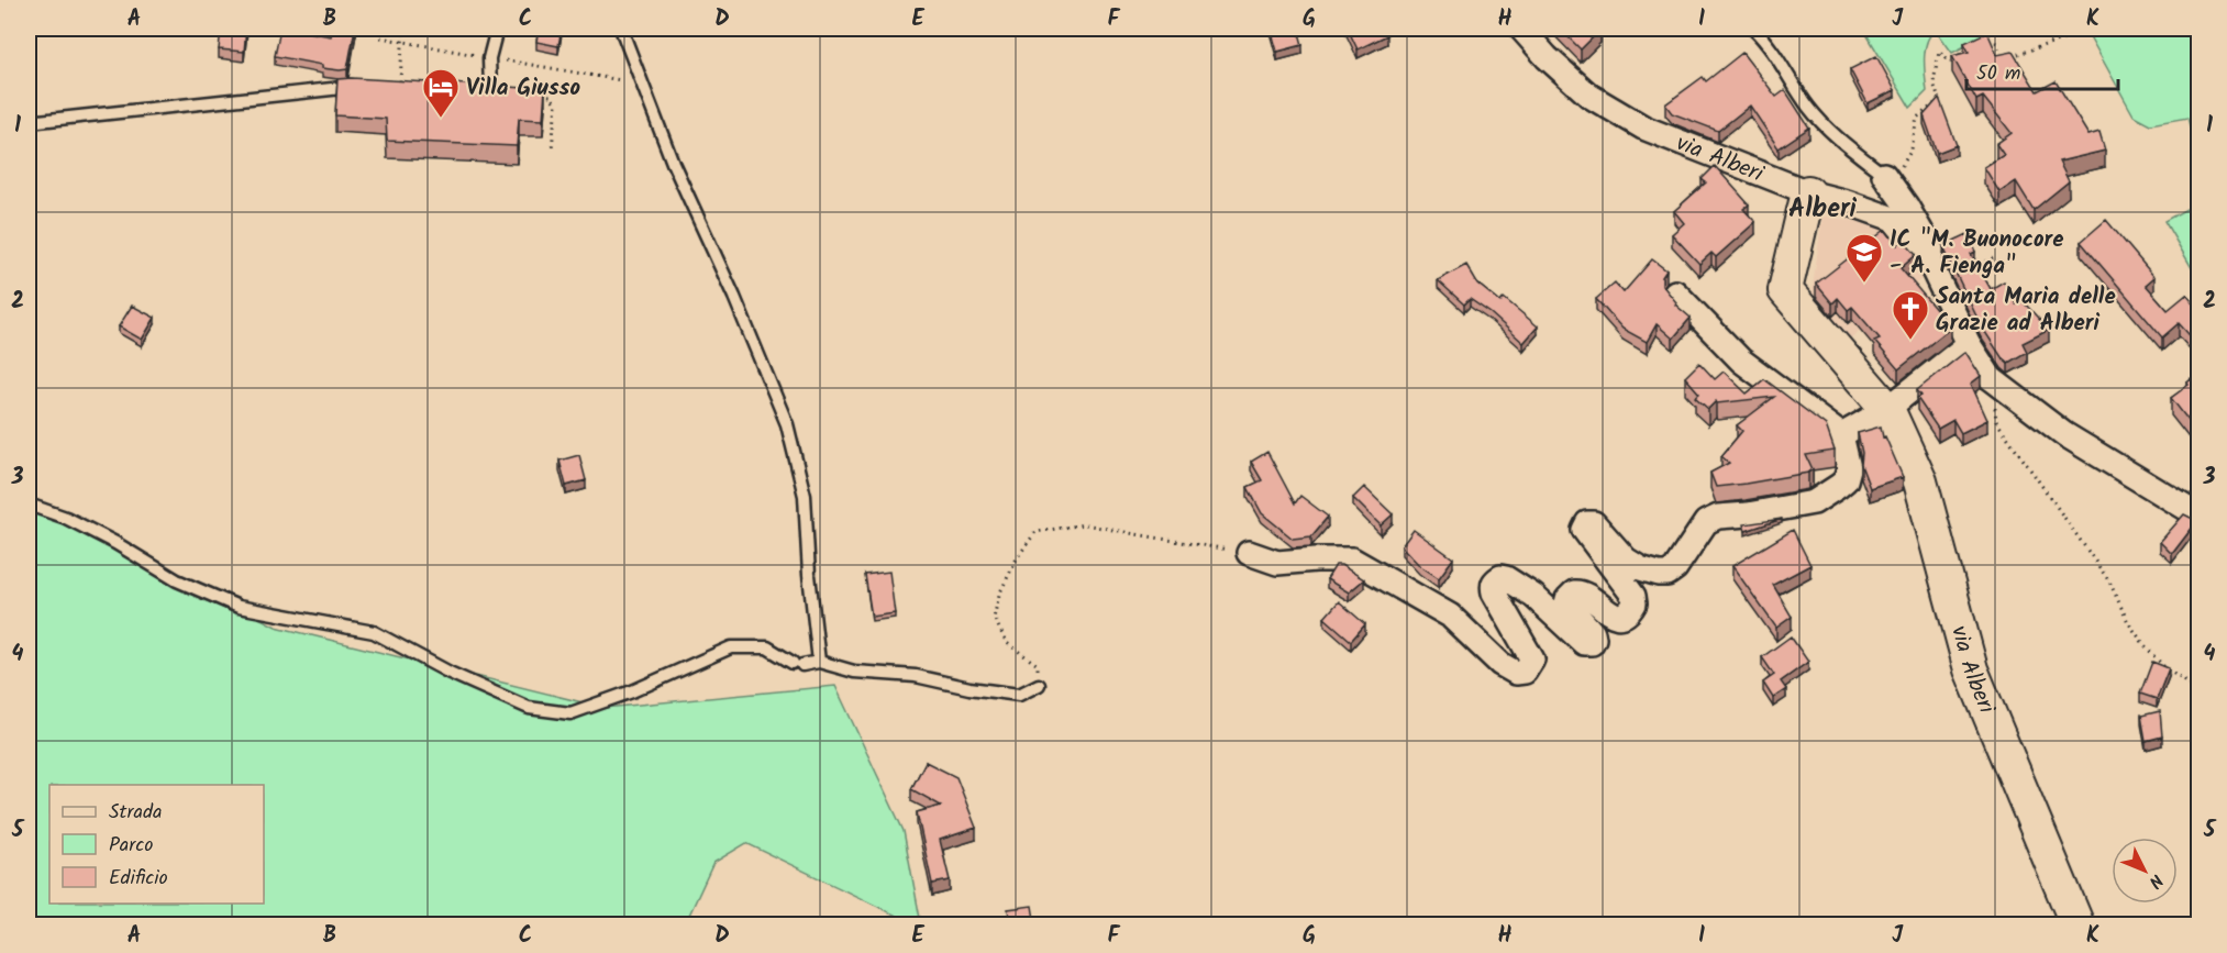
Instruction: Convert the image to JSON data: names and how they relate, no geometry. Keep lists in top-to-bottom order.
{
  "streets": {
    "street": ["via Alberi"]
  },
  "districts": ["Alberi"],
  "places": {
    "hotel": ["Villa Giusso"],
    "school or university": ["IC \"M. Buonocore - A. Fienga\""],
    "church": ["Santa Maria delle Grazie ad Alberi"]
  },
  "legend": ["Strada", "Parco", "Edificio"],
  "scale_bar": "50 m",
  "north": "bottom right",
  "grid": {
    "columns": [
      "A",
      "B",
      "C",
      "D",
      "E",
      "F",
      "G",
      "H",
      "I",
      "J",
      "K"
    ],
    "rows": [
      "1",
      "2",
      "3",
      "4",
      "5"
    ]
  }
}
